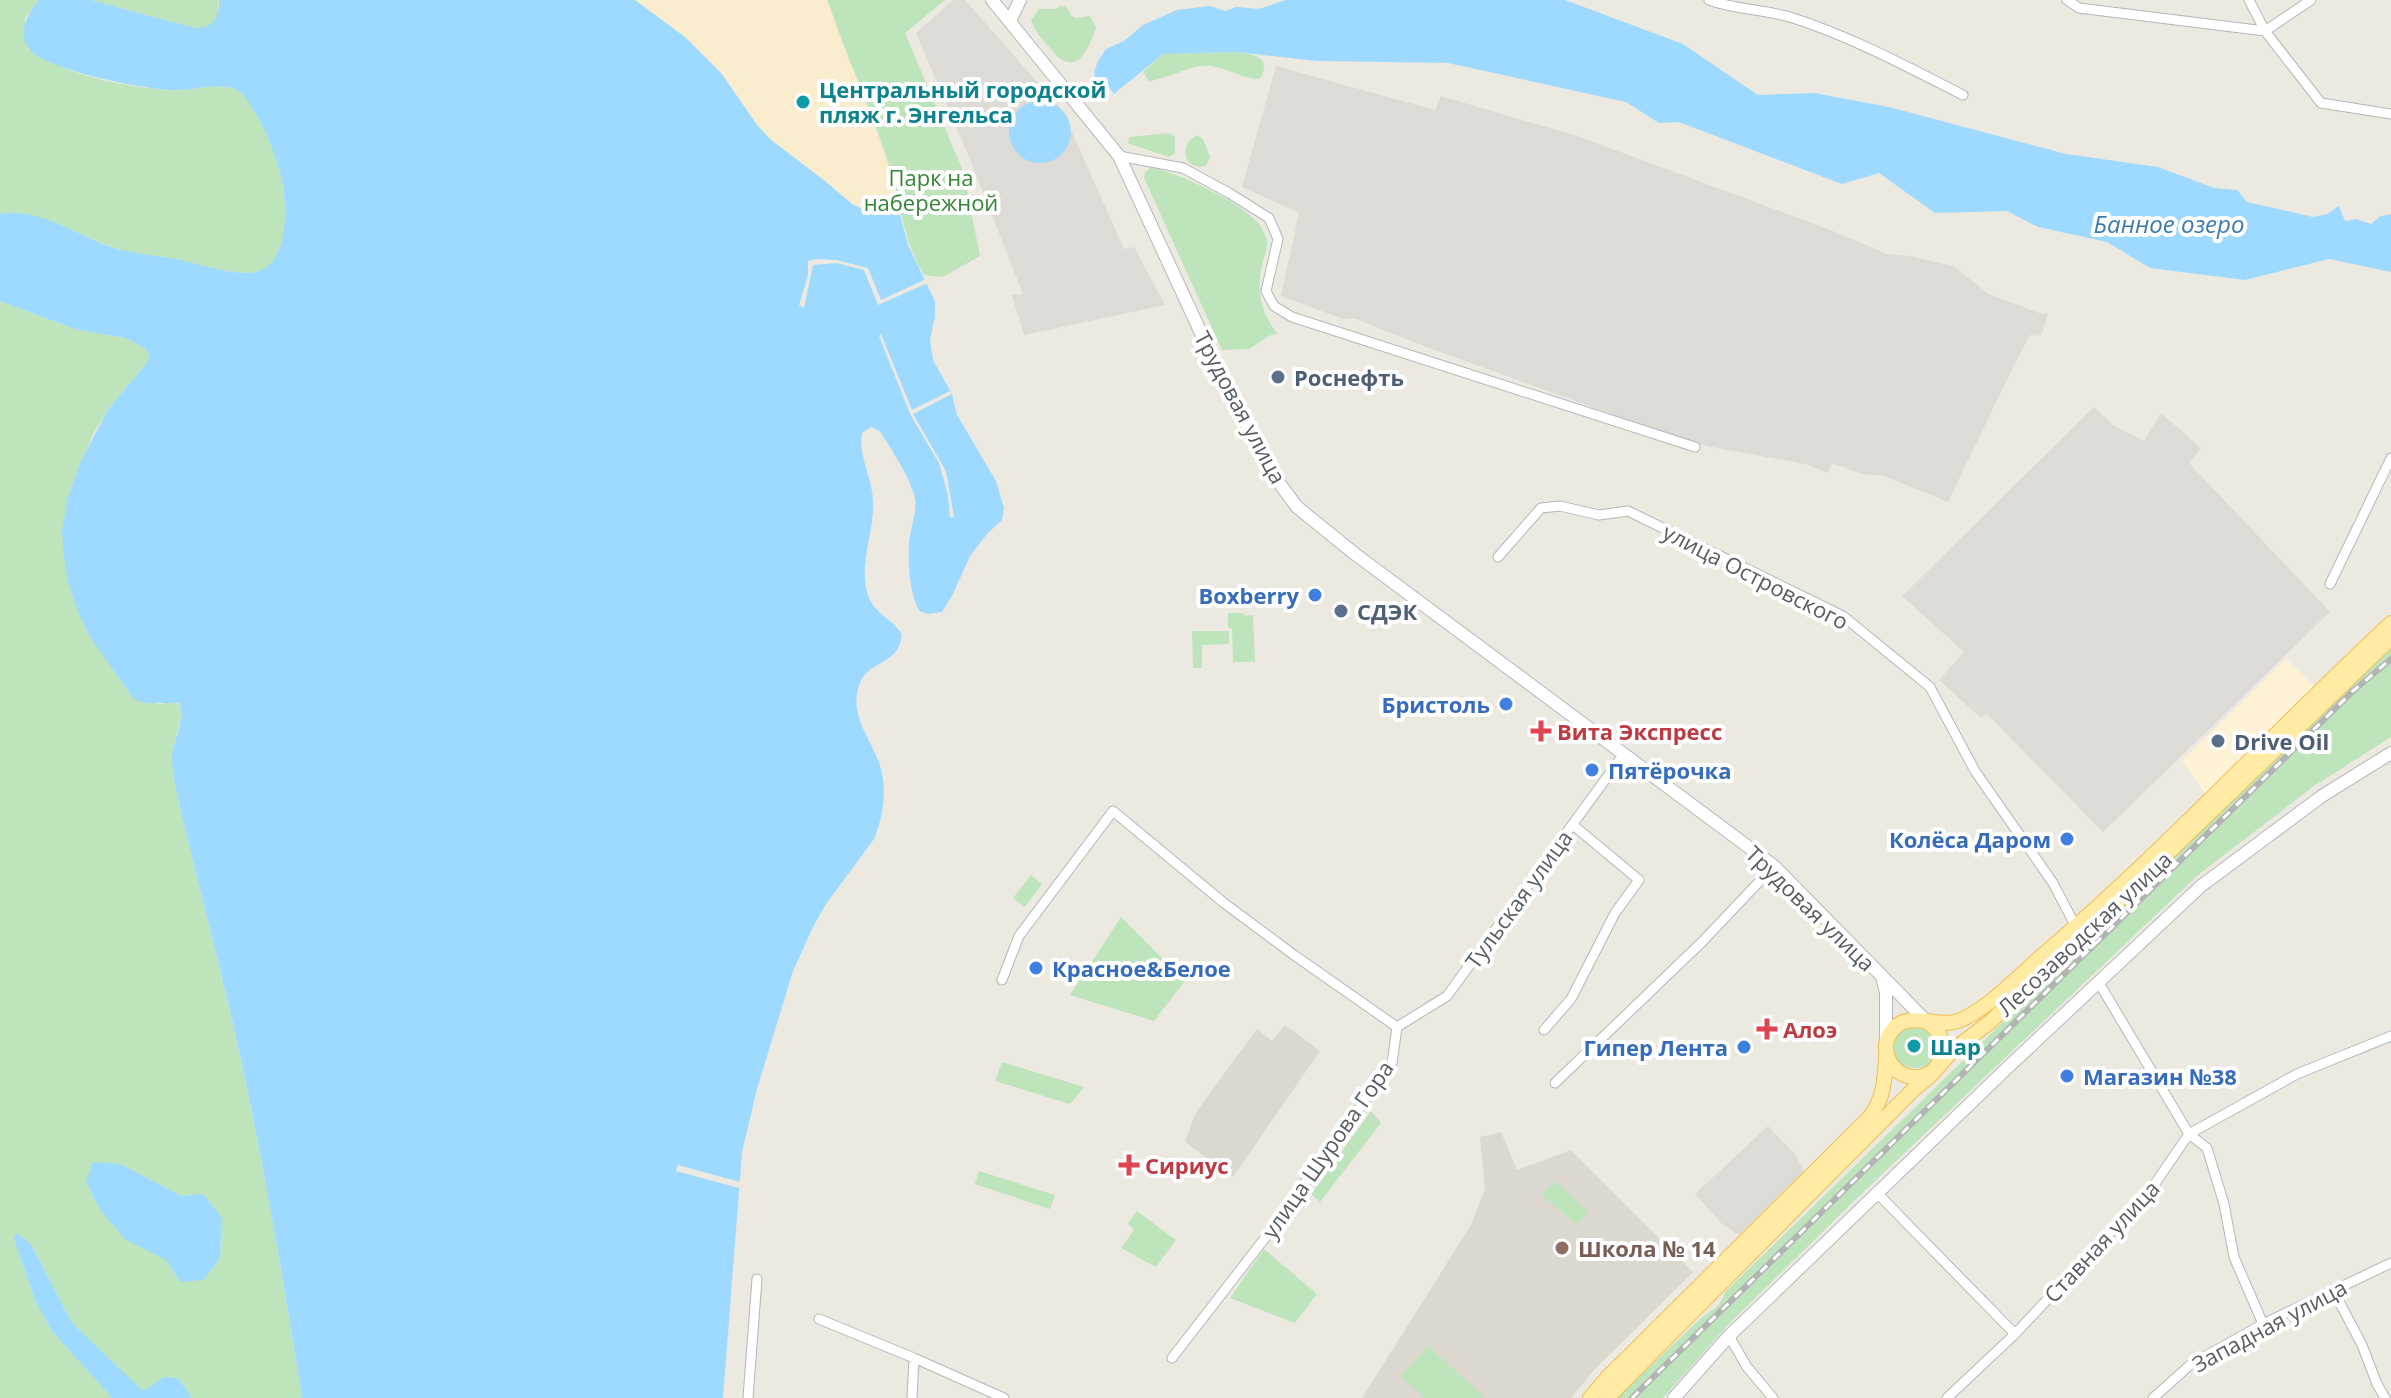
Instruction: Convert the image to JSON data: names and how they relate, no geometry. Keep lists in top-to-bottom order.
{
  "streets": {
    "main road": ["Трудовая улица", "Лесозаводская улица"],
    "street": [
      "улица Островского",
      "Тульская улица",
      "улица Шурова Гора",
      "Ставная улица",
      "Западная улица"
    ]
  },
  "crossings": [
    ["Трудовая улица", "Тульская улица"],
    ["Трудовая улица", "Лесозаводская улица"],
    ["улица Островского", "Лесозаводская улица"],
    ["Тульская улица", "улица Шурова Гора"]
  ],
  "water": ["Банное озеро"],
  "parks": ["Парк на набережной"],
  "places": {
    "other": [
      "Центральный городской пляж г. Энгельса",
      "Роснефть",
      "Boxberry",
      "СДЭК",
      "Бристоль",
      "Drive Oil",
      "Пятёрочка",
      "Колёса Даром",
      "Красное&Белое",
      "Шар",
      "Гипер Лента",
      "Магазин №38",
      "Школа № 14"
    ],
    "health": ["Вита Экспресс", "Алоэ", "Сириус"]
  }
}
